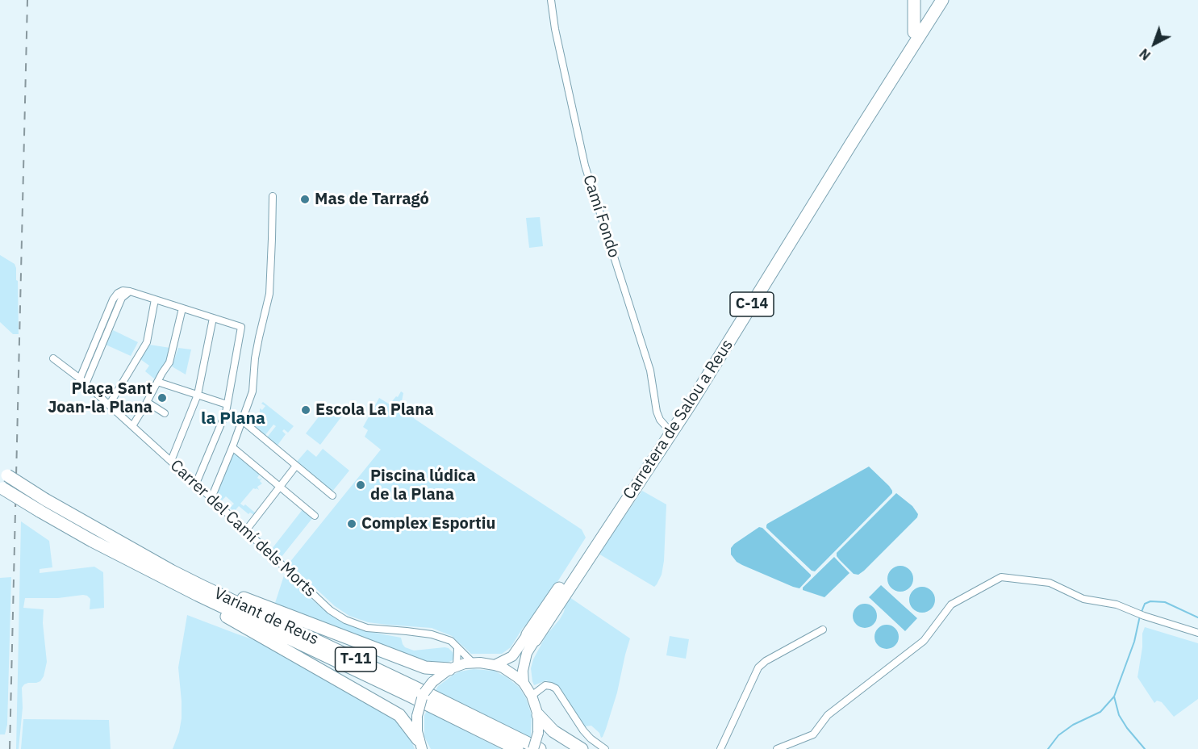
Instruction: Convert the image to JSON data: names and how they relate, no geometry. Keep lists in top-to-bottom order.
{
  "streets": {
    "highway": [
      "C-14",
      "Carretera de Salou a Reus",
      "Variant de Reus",
      "T-11"
    ],
    "street": ["Camí Fondo", "Carrer del Camí dels Morts"]
  },
  "crossings": [
    ["Camí Fondo", "C-14"],
    ["C-14", "Carretera de Salou a Reus"]
  ],
  "districts": ["la Plana"],
  "places": [
    "Mas de Tarragó",
    "Plaça Sant Joan-la Plana",
    "Escola La Plana",
    "Piscina lúdica de la Plana",
    "Complex Esportiu"
  ],
  "north": "bottom left"
}
